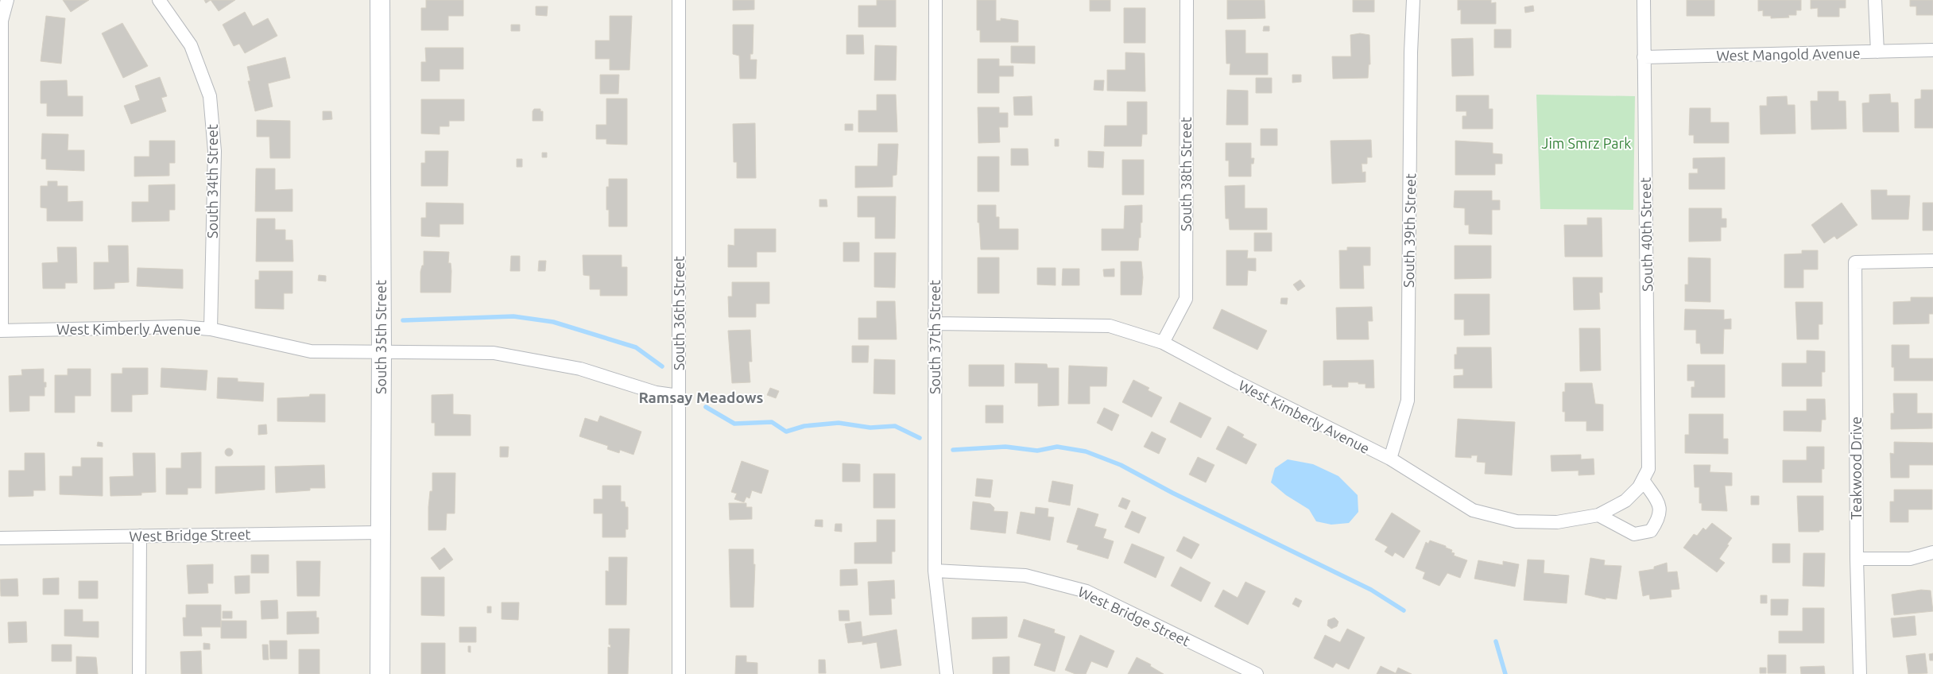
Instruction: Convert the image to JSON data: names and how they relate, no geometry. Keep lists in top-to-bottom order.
{
  "streets": {
    "street": [
      "West Mangold Avenue",
      "South 38th Street",
      "South 34th Street",
      "South 39th Street",
      "South 40th Street",
      "South 36th Street",
      "West Kimberly Avenue",
      "South 35th Street",
      "South 37th Street",
      "Teakwood Drive",
      "West Bridge Street"
    ]
  },
  "crossings": [
    ["West Mangold Avenue", "South 40th Street"],
    ["South 38th Street", "West Kimberly Avenue"],
    ["South 34th Street", "West Kimberly Avenue"],
    ["South 39th Street", "West Kimberly Avenue"],
    ["South 40th Street", "West Kimberly Avenue"],
    ["South 36th Street", "West Kimberly Avenue"],
    ["West Kimberly Avenue", "South 35th Street"],
    ["West Kimberly Avenue", "South 37th Street"],
    ["South 35th Street", "West Bridge Street"],
    ["South 37th Street", "West Bridge Street"]
  ],
  "districts": ["Ramsay Meadows"],
  "parks": ["Jim Smrz Park"]
}
